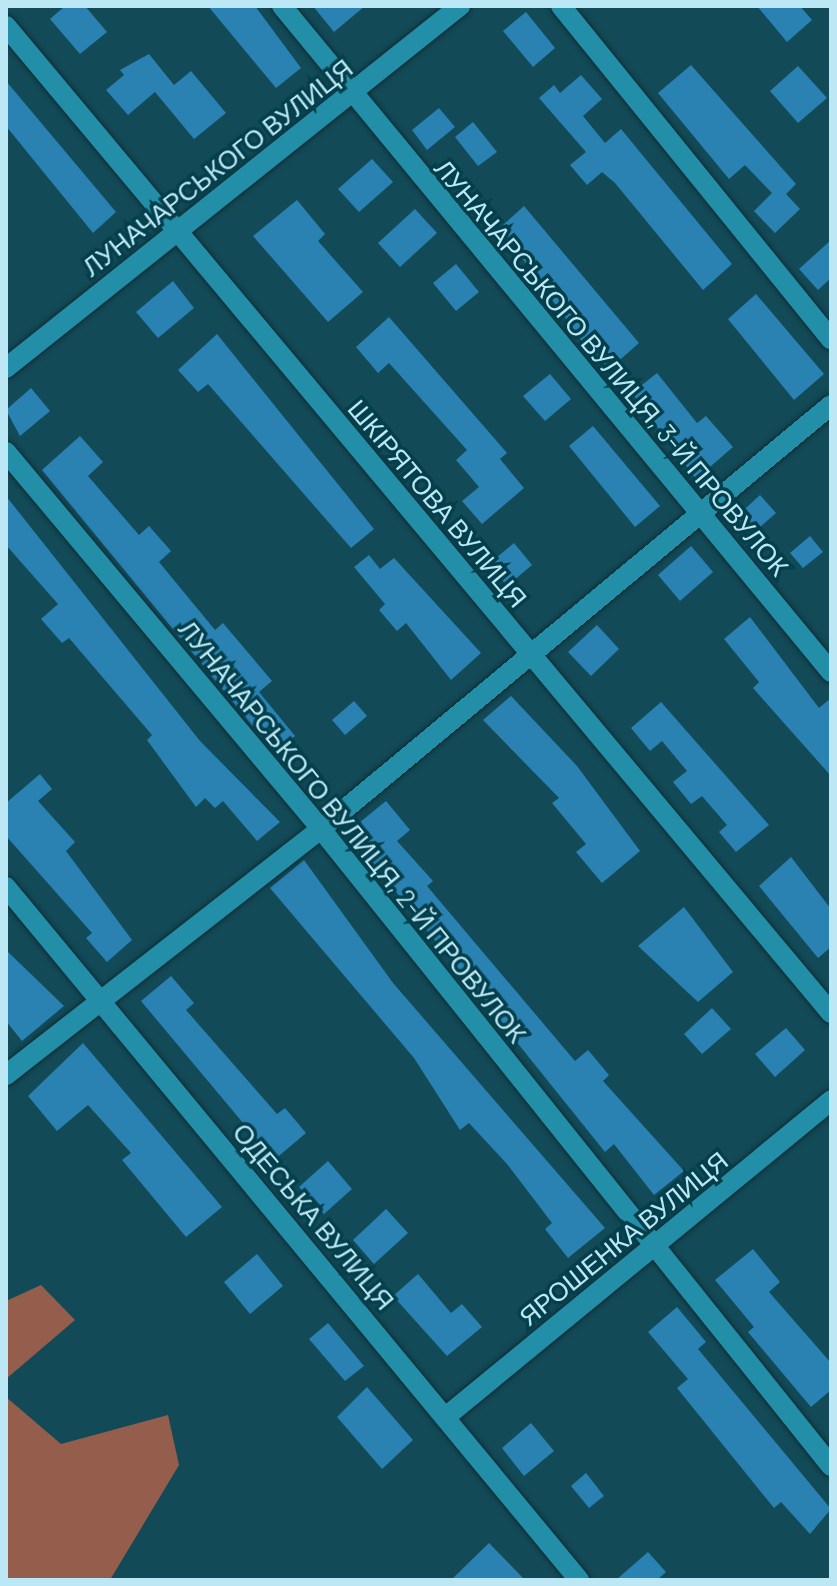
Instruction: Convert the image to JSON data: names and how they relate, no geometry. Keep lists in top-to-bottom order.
{
  "streets": {
    "street": [
      "ЛУНАЧАРСЬКОГО ВУЛИЦЯ",
      "ЛУНАЧАРСЬКОГО ВУЛИЦЯ, 3-Й ПРОВУЛОК",
      "ШКІРЯТОВА ВУЛИЦЯ",
      "ЛУНАЧАРСЬКОГО ВУЛИЦЯ, 2-Й ПРОВУЛОК",
      "ОДЕСЬКА ВУЛИЦЯ",
      "ЯРОШЕНКА ВУЛИЦЯ"
    ]
  },
  "crossings": [
    ["ЛУНАЧАРСЬКОГО ВУЛИЦЯ", "ЛУНАЧАРСЬКОГО ВУЛИЦЯ, 3-Й ПРОВУЛОК"],
    ["ЛУНАЧАРСЬКОГО ВУЛИЦЯ", "ШКІРЯТОВА ВУЛИЦЯ"],
    ["ЛУНАЧАРСЬКОГО ВУЛИЦЯ, 2-Й ПРОВУЛОК", "ЯРОШЕНКА ВУЛИЦЯ"],
    ["ОДЕСЬКА ВУЛИЦЯ", "ЯРОШЕНКА ВУЛИЦЯ"]
  ]
}
